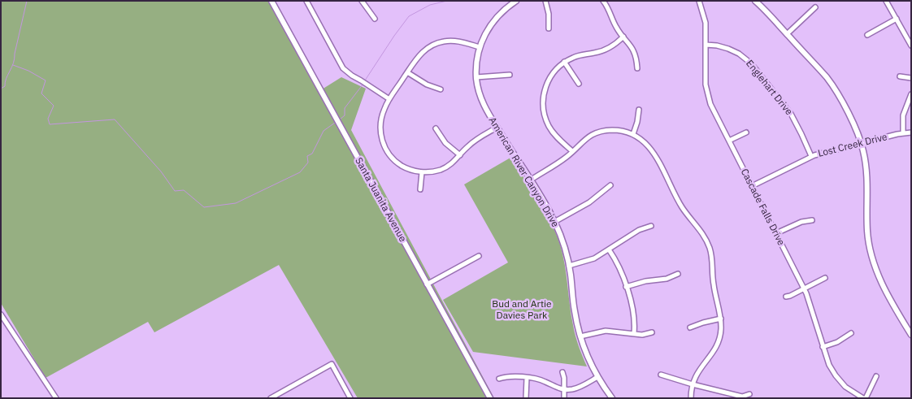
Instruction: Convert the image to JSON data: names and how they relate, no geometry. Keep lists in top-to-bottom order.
{
  "streets": {
    "street": [
      "Englehart Drive",
      "Lost Creek Drive",
      "American River Canyon Drive",
      "Santa Juanita Avenue",
      "Cascade Falls Drive"
    ]
  },
  "crossings": [
    ["Englehart Drive", "Lost Creek Drive"],
    ["Englehart Drive", "Cascade Falls Drive"],
    ["Lost Creek Drive", "Cascade Falls Drive"]
  ],
  "parks": ["Bud and Artie Davies Park"]
}
